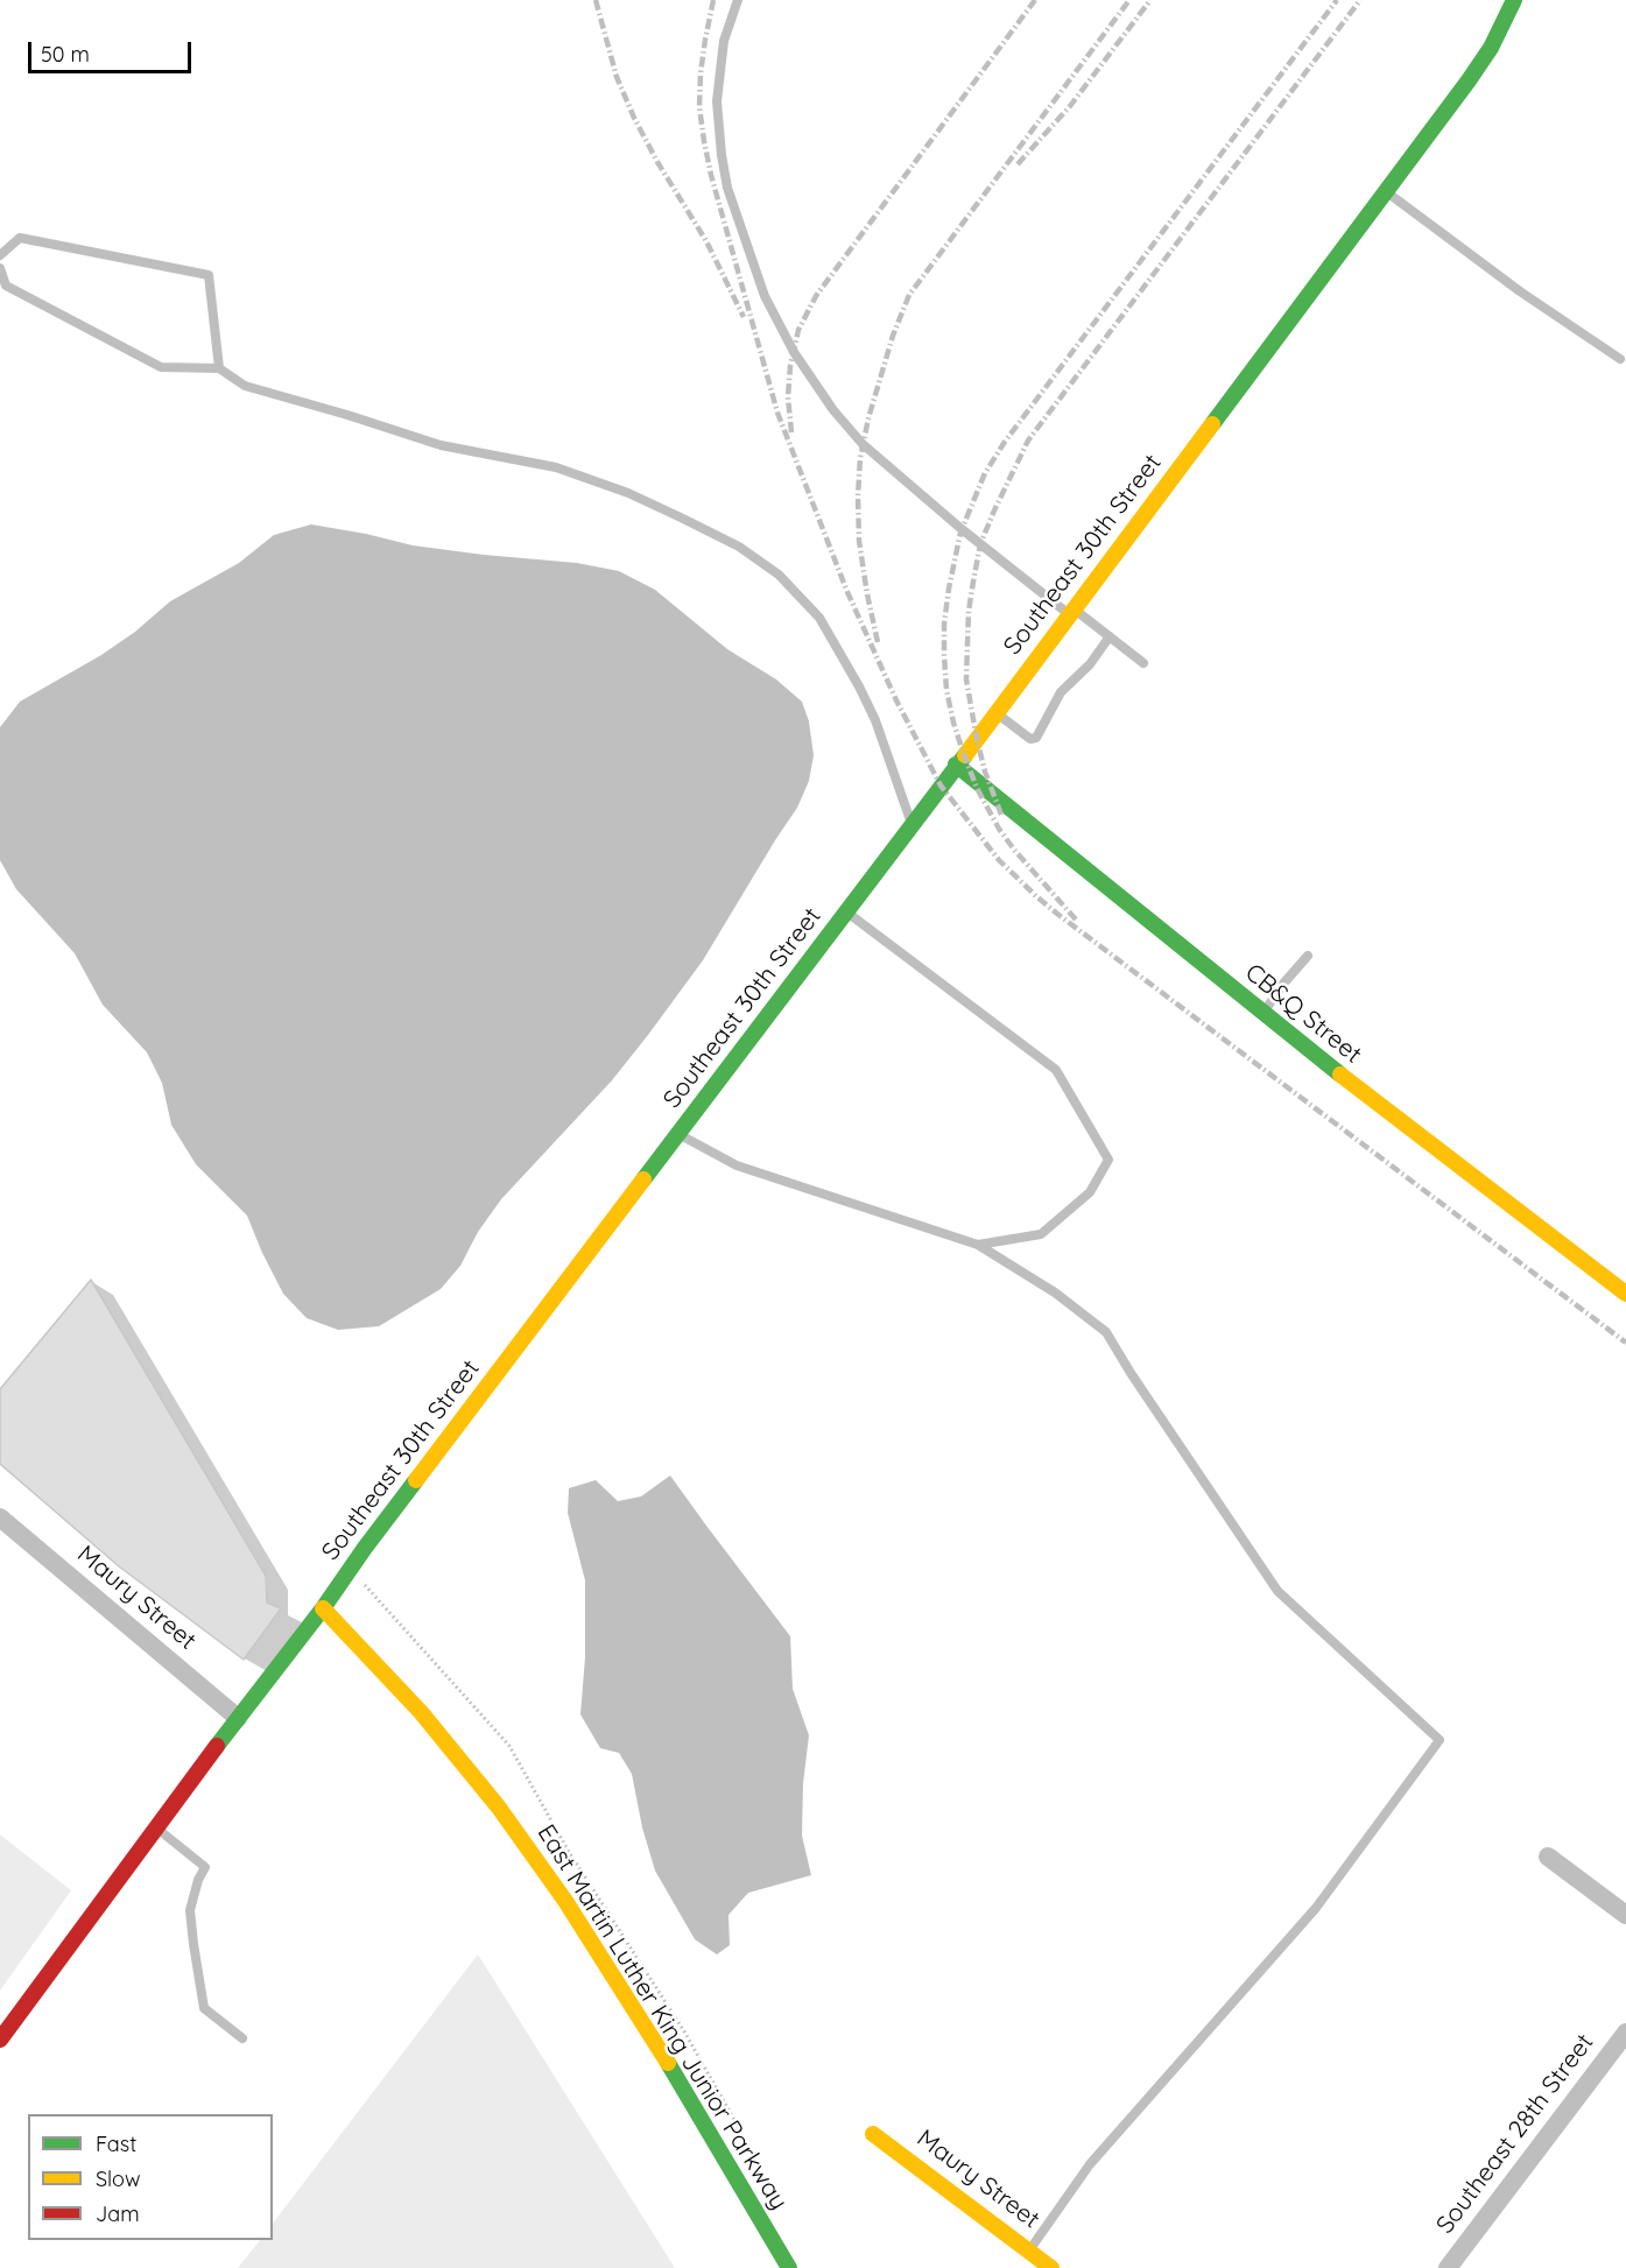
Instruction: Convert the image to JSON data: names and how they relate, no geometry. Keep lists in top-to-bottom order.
{
  "streets": {
    "main road": [
      "Southeast 30th Street",
      "CB&Q Street",
      "Maury Street",
      "East Martin Luther King Junior Parkway"
    ],
    "street": ["Southeast 28th Street"]
  },
  "crossings": [
    ["Southeast 30th Street", "CB&Q Street"],
    ["Southeast 30th Street", "Maury Street"],
    ["Southeast 30th Street", "East Martin Luther King Junior Parkway"]
  ],
  "legend": ["Fast", "Slow", "Jam"],
  "scale_bar": "50 m"
}
